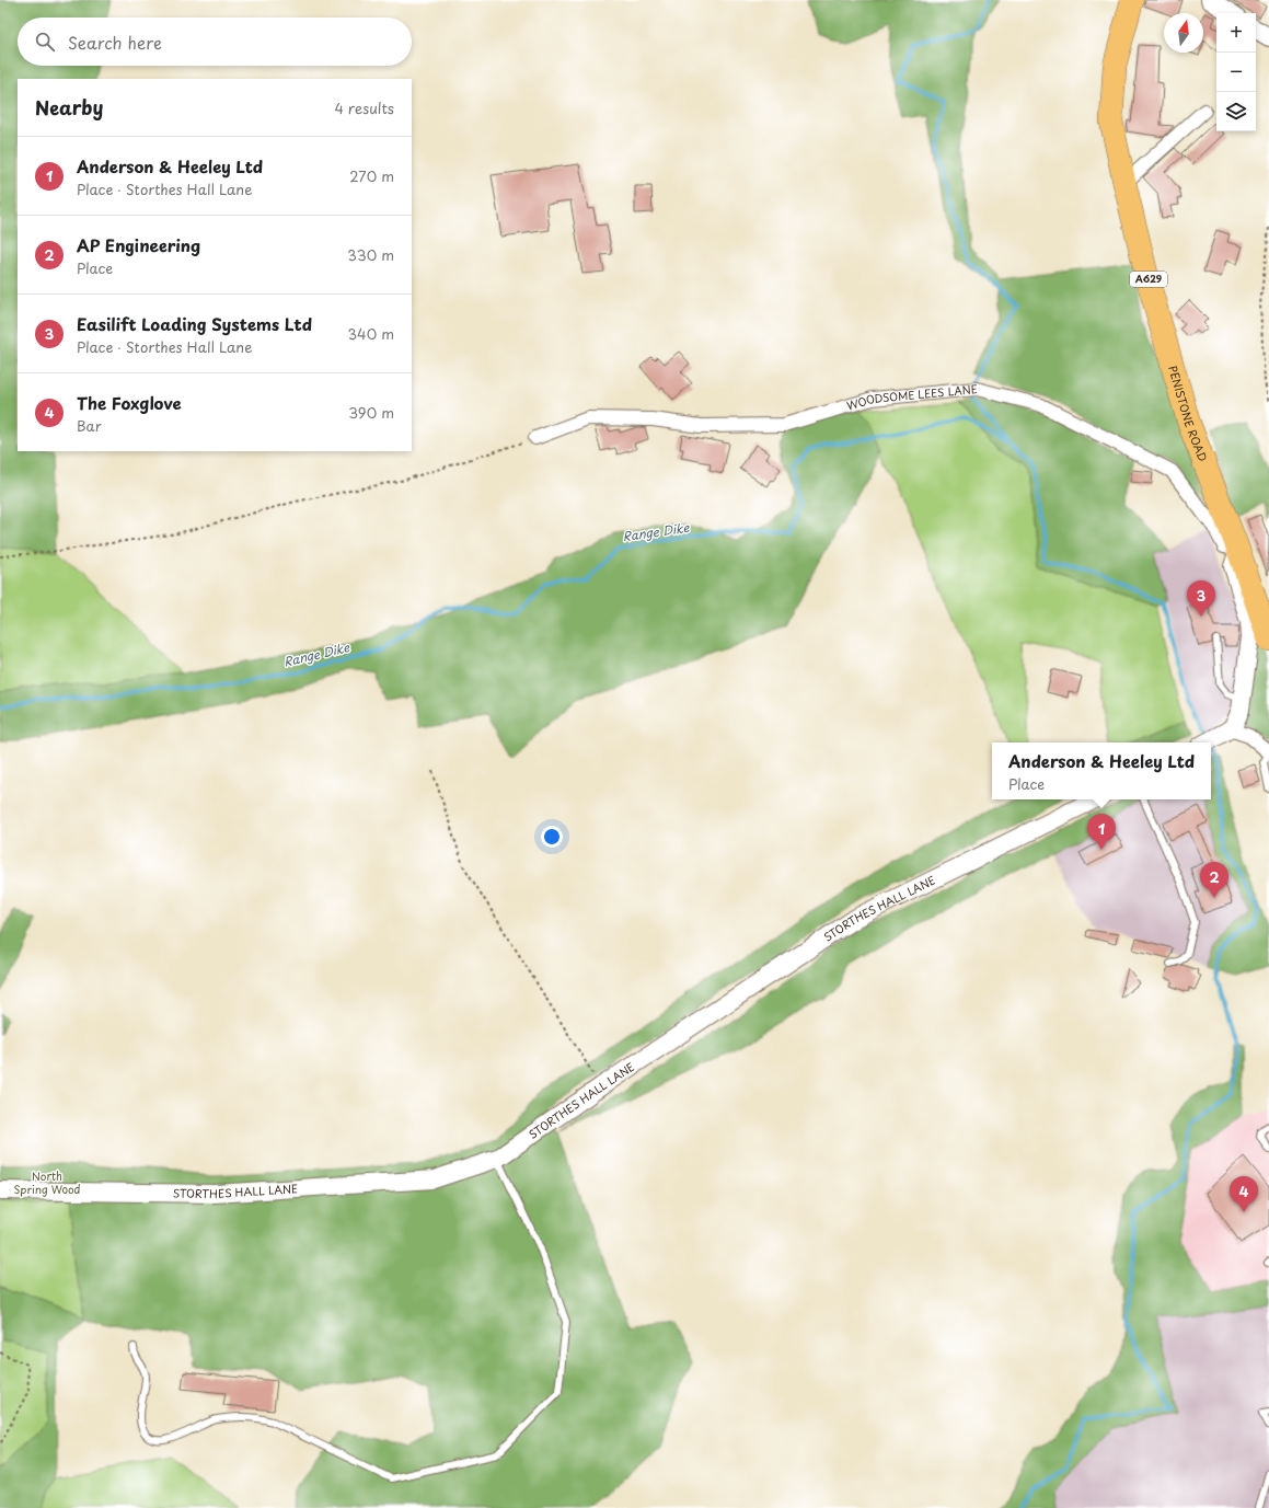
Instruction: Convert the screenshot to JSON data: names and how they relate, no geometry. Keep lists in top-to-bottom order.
{
  "streets": {
    "highway": ["A629", "PENISTONE ROAD"],
    "street": ["WOODSOME LEES LANE", "STORTHES HALL LANE"]
  },
  "crossings": [
    ["WOODSOME LEES LANE", "PENISTONE ROAD"]
  ],
  "water": ["Range Dike"],
  "parks": ["North Spring Wood"],
  "north": "top",
  "page": {
    "map_buttons": ["+", "−"],
    "search": "Search here",
    "heading": ["Nearby", "4 results"],
    "list": [
      {
        "mark": "1",
        "name": "Anderson & Heeley Ltd",
        "note": "Place · Storthes Hall Lane",
        "value": "270 m"
      },
      {
        "mark": "2",
        "name": "AP Engineering",
        "note": "Place",
        "value": "330 m"
      },
      {
        "mark": "3",
        "name": "Easilift Loading Systems Ltd",
        "note": "Place · Storthes Hall Lane",
        "value": "340 m"
      },
      {
        "mark": "4",
        "name": "The Foxglove",
        "note": "Bar",
        "value": "390 m"
      }
    ],
    "pins": [
      "3",
      "1",
      "2",
      "4"
    ],
    "popup": ["Anderson & Heeley Ltd", "Place"]
  }
}
